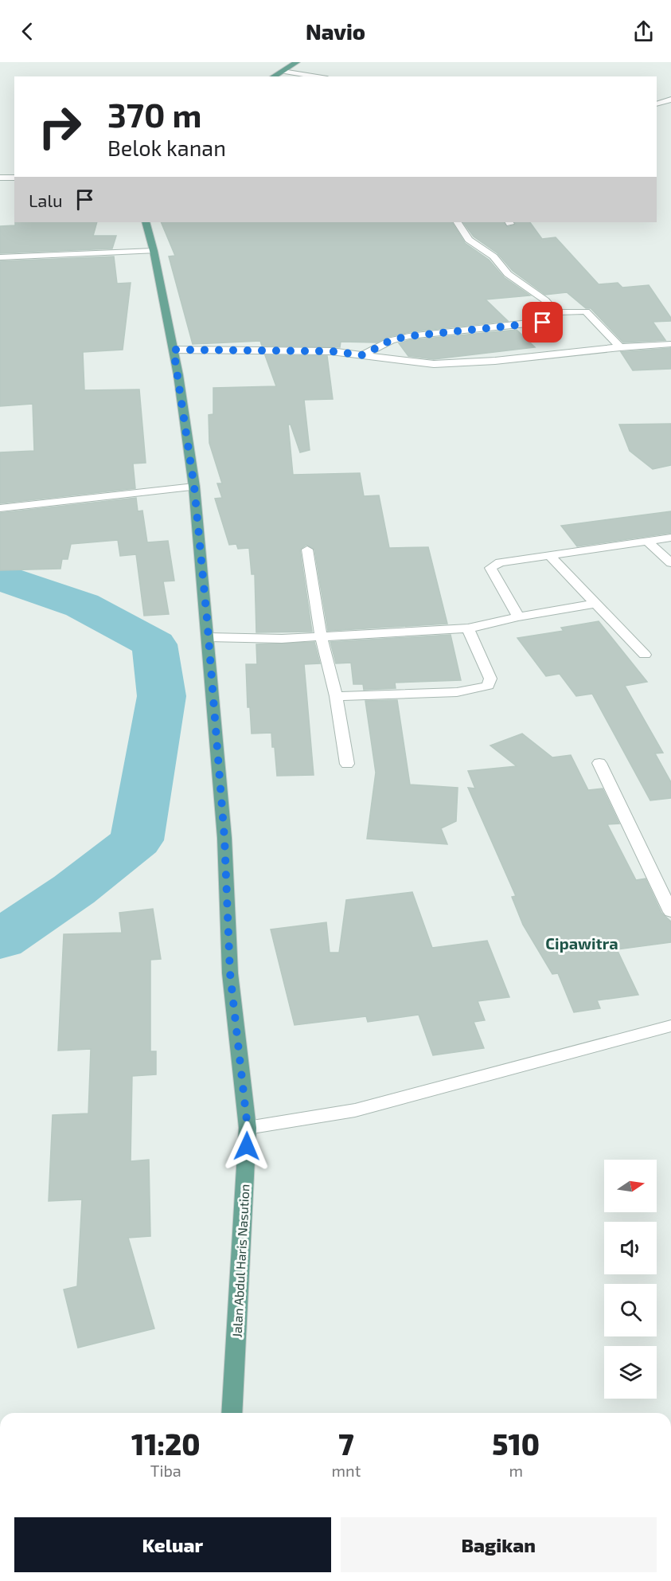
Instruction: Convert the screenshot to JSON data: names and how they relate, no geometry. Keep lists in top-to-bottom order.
{
  "streets": {
    "main road": ["Jalan Abdul Haris Nasution"]
  },
  "districts": ["Cipawitra"],
  "north": "right",
  "page": {
    "header": "Navio",
    "turn": ["370 m", "Belok kanan"],
    "then": "Lalu",
    "eta": [
      "11:20",
      "Tiba",
      "7",
      "mnt",
      "510",
      "m"
    ],
    "buttons": ["Keluar", "Bagikan"]
  }
}
